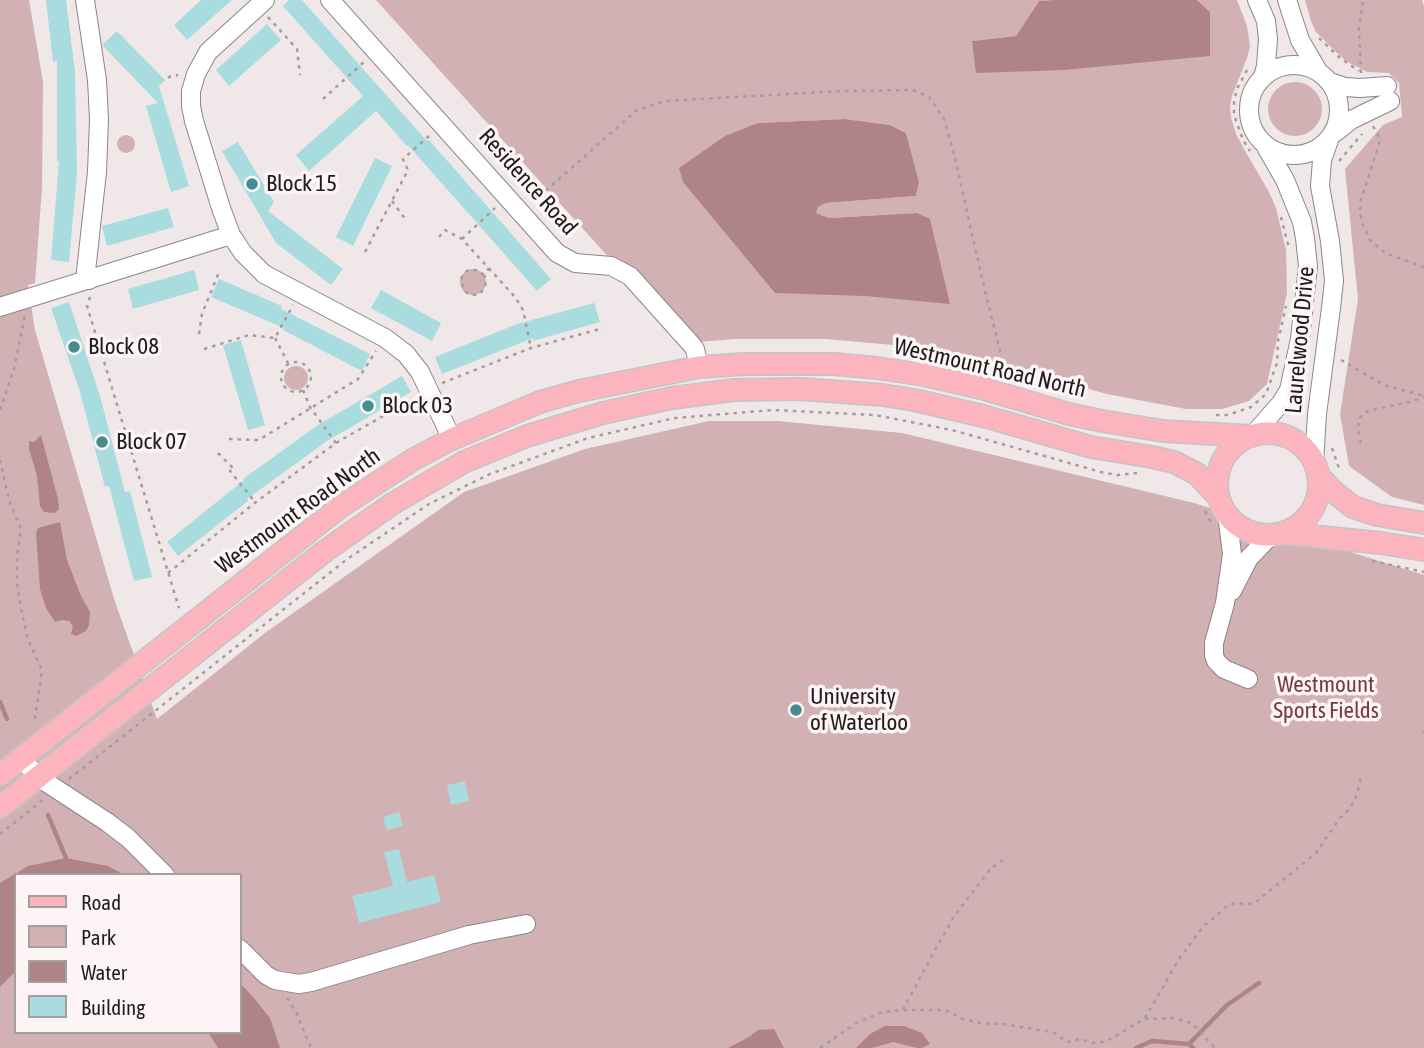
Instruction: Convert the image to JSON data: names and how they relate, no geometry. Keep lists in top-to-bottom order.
{
  "streets": {
    "main road": ["Westmount Road North"],
    "street": ["Residence Road", "Laurelwood Drive"]
  },
  "crossings": [
    ["Residence Road", "Westmount Road North"],
    ["Laurelwood Drive", "Westmount Road North"]
  ],
  "parks": ["Westmount Sports Fields"],
  "places": [
    "Block 15",
    "Block 08",
    "Block 03",
    "Block 07",
    "University of Waterloo"
  ],
  "legend": [
    "Road",
    "Park",
    "Water",
    "Building"
  ]
}
